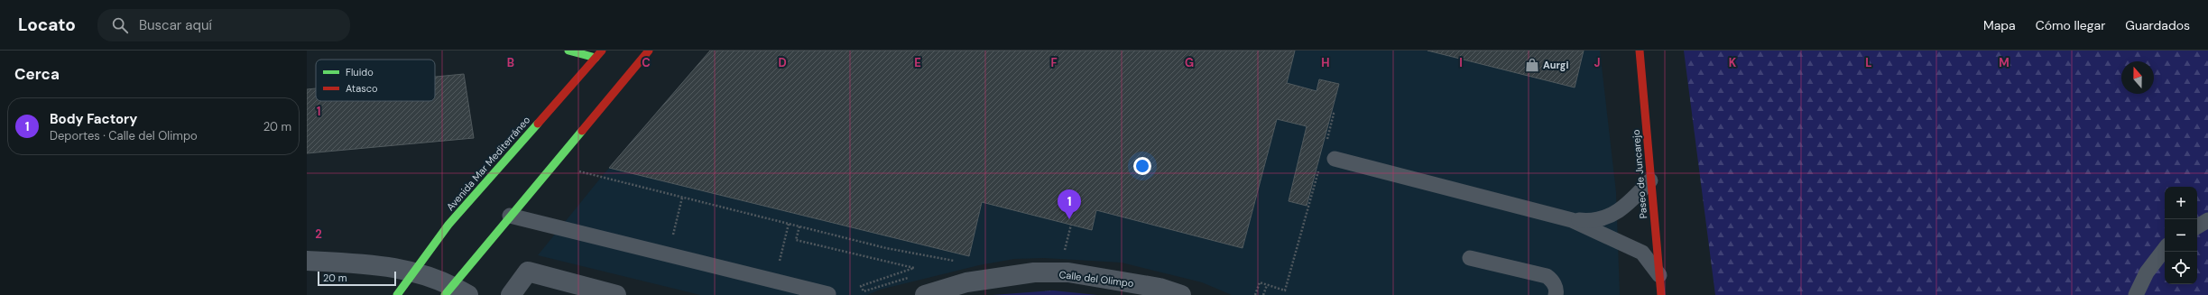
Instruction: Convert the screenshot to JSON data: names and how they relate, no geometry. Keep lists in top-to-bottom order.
{
  "streets": {
    "street": ["Avenida Mar Mediterráneo", "Paseo de Juncarejo", "Calle del Olimpo"]
  },
  "places": {
    "shop": ["Aurgi"]
  },
  "legend": ["Fluido", "Atasco"],
  "scale_bar": "20 m",
  "north": "top",
  "page": {
    "header": "Locato",
    "search": "Buscar aquí",
    "nav": ["Mapa", "Cómo llegar", "Guardados"],
    "heading": "Cerca",
    "list": [
      {
        "mark": "1",
        "name": "Body Factory",
        "note": "Deportes · Calle del Olimpo",
        "value": "20 m"
      }
    ],
    "map_buttons": ["+", "−"],
    "pins": "1",
    "scale": "20 m"
  },
  "grid": {
    "columns": [
      "B",
      "C",
      "D",
      "E",
      "F",
      "G",
      "H",
      "I",
      "J",
      "K",
      "L",
      "M"
    ],
    "rows": ["1", "2"]
  }
}
